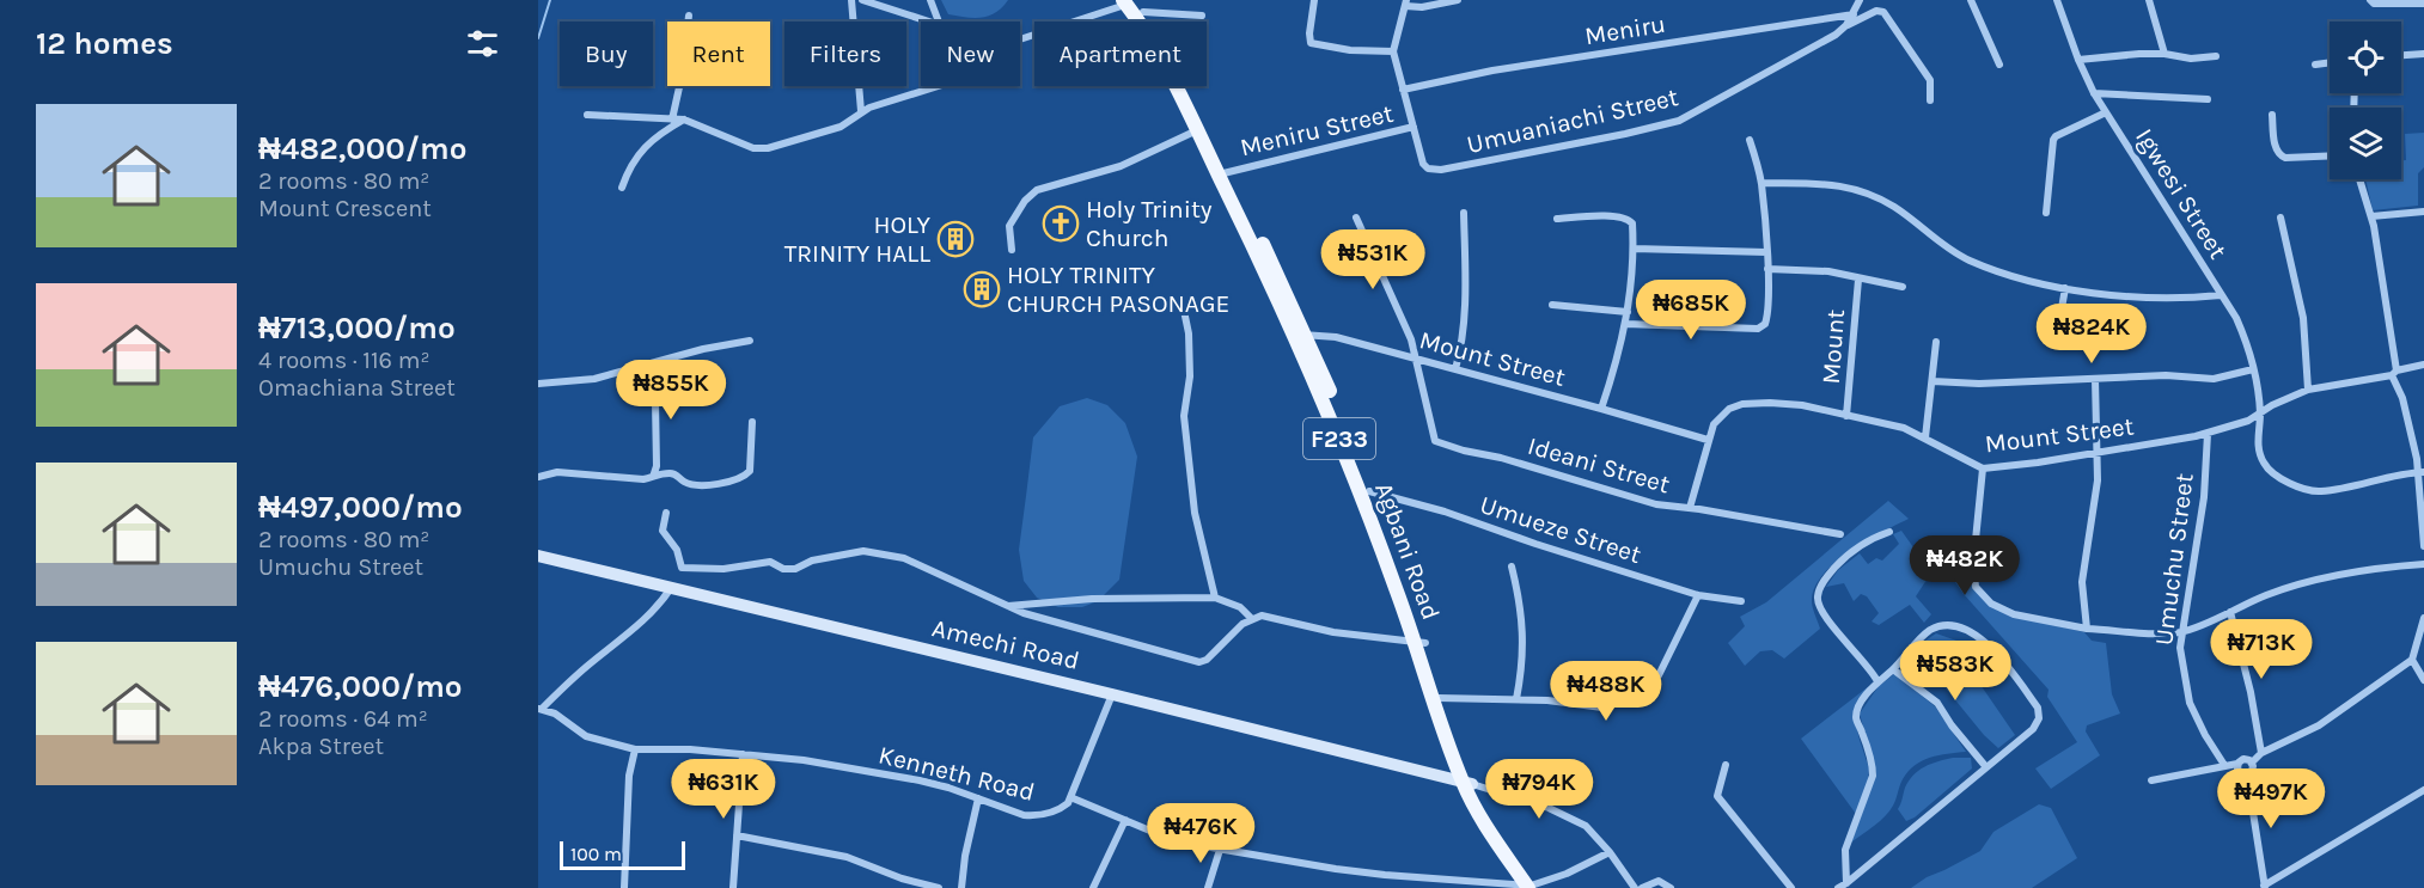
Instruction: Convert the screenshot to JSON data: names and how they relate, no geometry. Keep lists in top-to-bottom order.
{
  "streets": {
    "main road": ["F233", "Agbani Road", "Amechi Road"],
    "street": [
      "Meniru",
      "Umuaniachi Street",
      "Meniru Street",
      "Igwesi Street",
      "Mount",
      "Mount Street",
      "Ideani Street",
      "Umueze Street",
      "Umuchu Street",
      "Kenneth Road"
    ]
  },
  "crossings": [
    ["Meniru", "Umuaniachi Street"],
    ["Umuaniachi Street", "Meniru Street"],
    ["Meniru Street", "Agbani Road"],
    ["Igwesi Street", "Mount Street"],
    ["Mount", "Mount Street"],
    ["Mount Street", "Ideani Street"],
    ["Mount Street", "Agbani Road"],
    ["Mount Street", "Umuchu Street"],
    ["Umueze Street", "Agbani Road"],
    ["Agbani Road", "Amechi Road"],
    ["Agbani Road", "Kenneth Road"]
  ],
  "places": {
    "church": ["Holy Trinity Church"],
    "building": ["HOLY TRINITY HALL", "HOLY TRINITY CHURCH PASONAGE"]
  },
  "scale_bar": "100 m",
  "page": {
    "heading": "12 homes",
    "chip": [
      "Buy",
      "Rent",
      "Filters",
      "New",
      "Apartment"
    ],
    "list": [
      {
        "name": "₦482,000/mo",
        "note": "2 rooms · 80 m² · Mount Crescent"
      },
      {
        "name": "₦713,000/mo",
        "note": "4 rooms · 116 m² · Omachiana Street"
      },
      {
        "name": "₦497,000/mo",
        "note": "2 rooms · 80 m² · Umuchu Street"
      },
      {
        "name": "₦476,000/mo",
        "note": "2 rooms · 64 m² · Akpa Street"
      }
    ],
    "price": [
      "₦531K",
      "₦685K",
      "₦824K",
      "₦855K",
      "₦482K",
      "₦713K",
      "₦583K",
      "₦488K",
      "₦631K",
      "₦794K",
      "₦497K",
      "₦476K"
    ],
    "scale": "100 m"
  }
}
